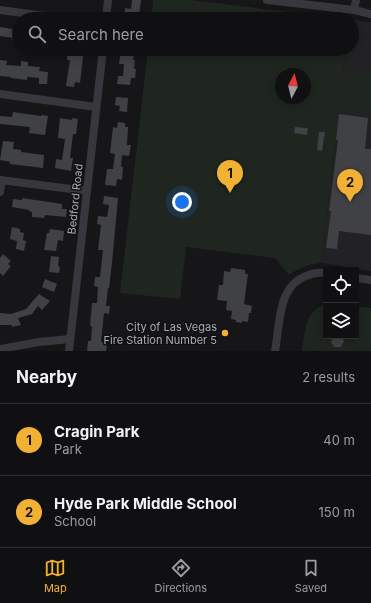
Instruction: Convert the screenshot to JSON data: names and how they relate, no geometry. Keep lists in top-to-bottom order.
{
  "streets": {
    "street": ["Bedford Road"]
  },
  "places": ["City of Las Vegas Fire Station Number 5"],
  "north": "top",
  "page": {
    "search": "Search here",
    "pins": ["1", "2"],
    "heading": ["Nearby", "2 results"],
    "list": [
      {
        "mark": "1",
        "name": "Cragin Park",
        "note": "Park",
        "value": "40 m"
      },
      {
        "mark": "2",
        "name": "Hyde Park Middle School",
        "note": "School",
        "value": "150 m"
      }
    ],
    "nav": ["Map", "Directions", "Saved"]
  }
}
